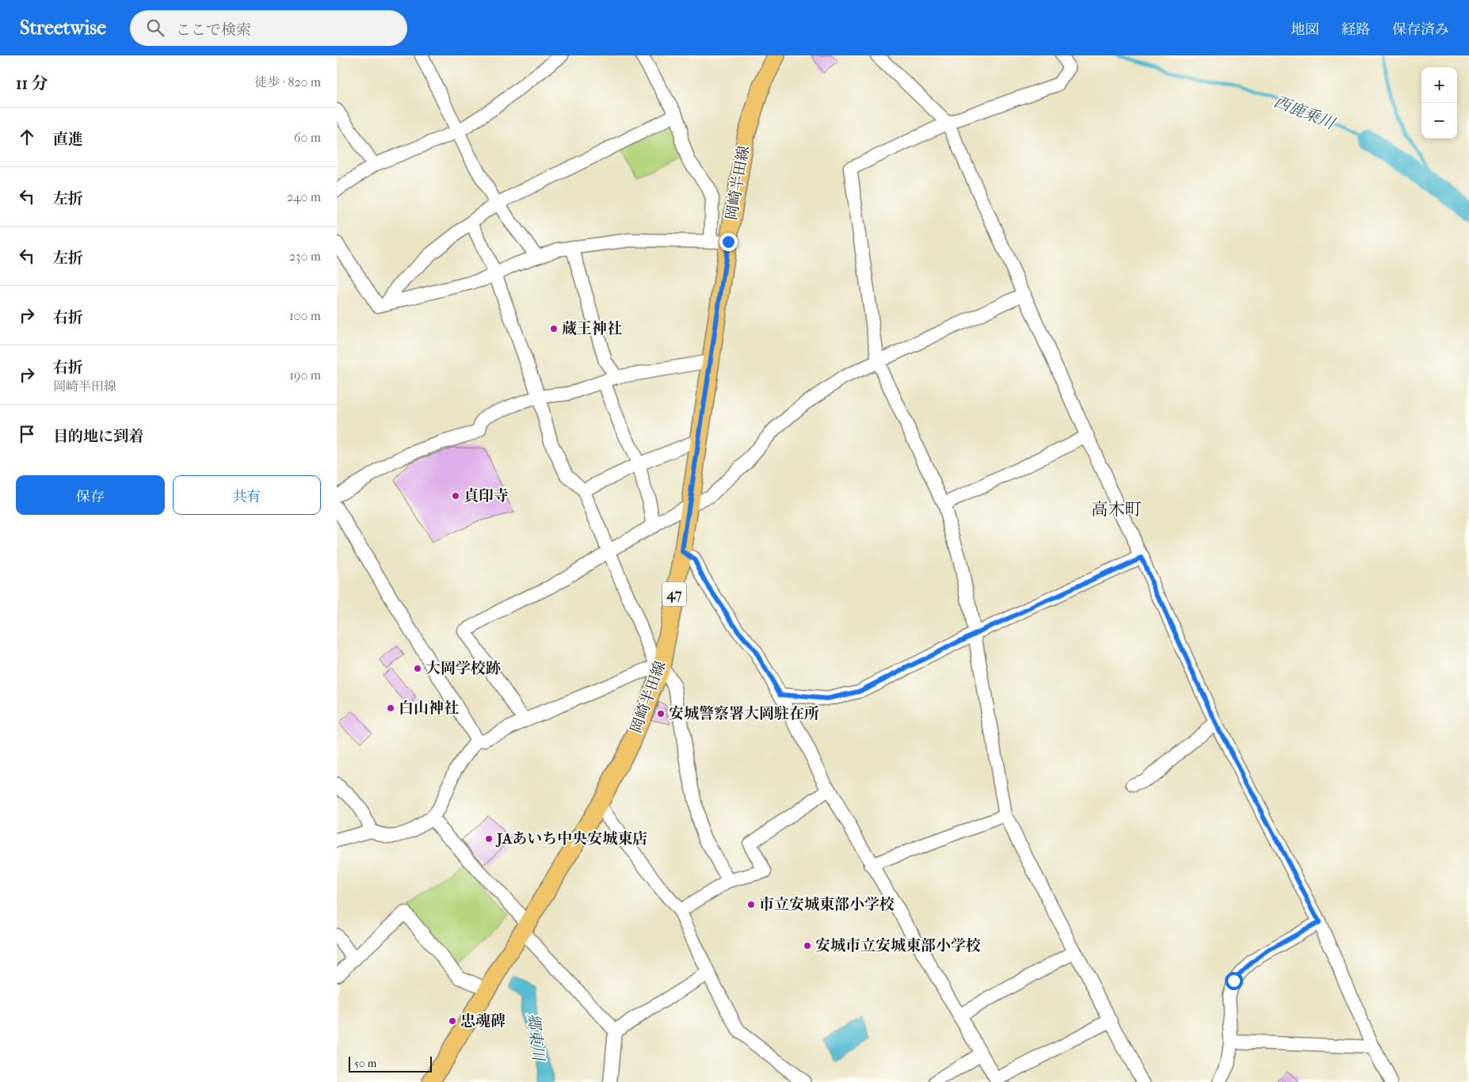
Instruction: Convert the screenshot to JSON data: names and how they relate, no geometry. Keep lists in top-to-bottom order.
{
  "streets": {
    "main road": ["岡崎半田線", "47"]
  },
  "districts": ["高木町"],
  "water": ["西鹿乗川", "郷東川"],
  "places": [
    "蔵王神社",
    "貞印寺",
    "大岡学校跡",
    "白山神社",
    "安城警察署大岡駐在所",
    "JAあいち中央安城東店",
    "市立安城東部小学校",
    "安城市立安城東部小学校",
    "忠魂碑"
  ],
  "scale_bar": "50 m",
  "page": {
    "header": "Streetwise",
    "search": "ここで検索",
    "nav": ["地図", "経路", "保存済み"],
    "heading": ["11 分", "徒歩 · 820 m"],
    "map_buttons": ["+", "−"],
    "list": [
      ["直進", "60 m"],
      ["左折", "240 m"],
      ["左折", "230 m"],
      ["右折", "100 m"],
      ["右折", "岡崎半田線", "190 m"],
      "目的地に到着"
    ],
    "buttons": ["保存", "共有"],
    "scale": "50 m"
  }
}
